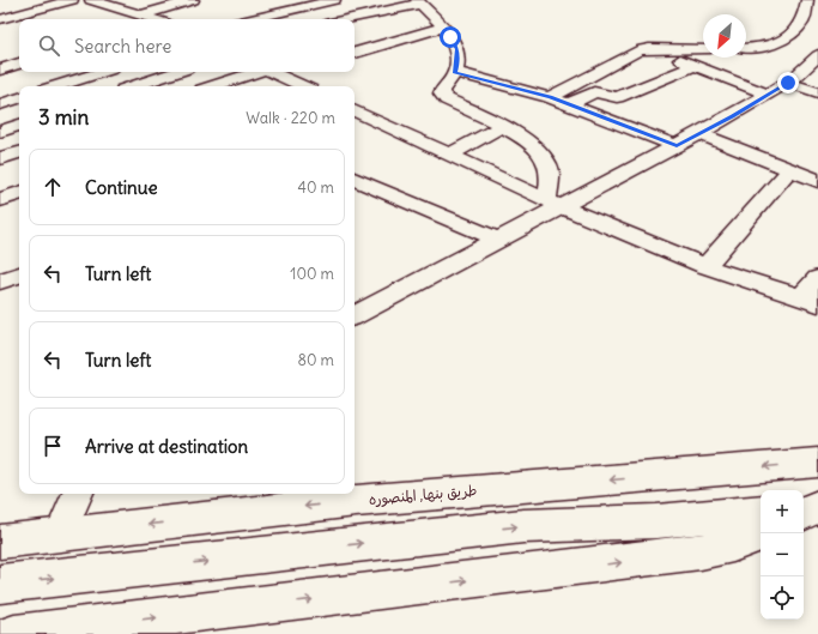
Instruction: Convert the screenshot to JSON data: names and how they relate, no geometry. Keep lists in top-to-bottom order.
{
  "streets": {
    "highway": ["طريق بنها, المنصوره"]
  },
  "north": "bottom left",
  "page": {
    "search": "Search here",
    "heading": ["3 min", "Walk · 220 m"],
    "list": [
      ["Continue", "40 m"],
      ["Turn left", "100 m"],
      ["Turn left", "80 m"],
      "Arrive at destination"
    ],
    "map_buttons": ["+", "−"]
  }
}
